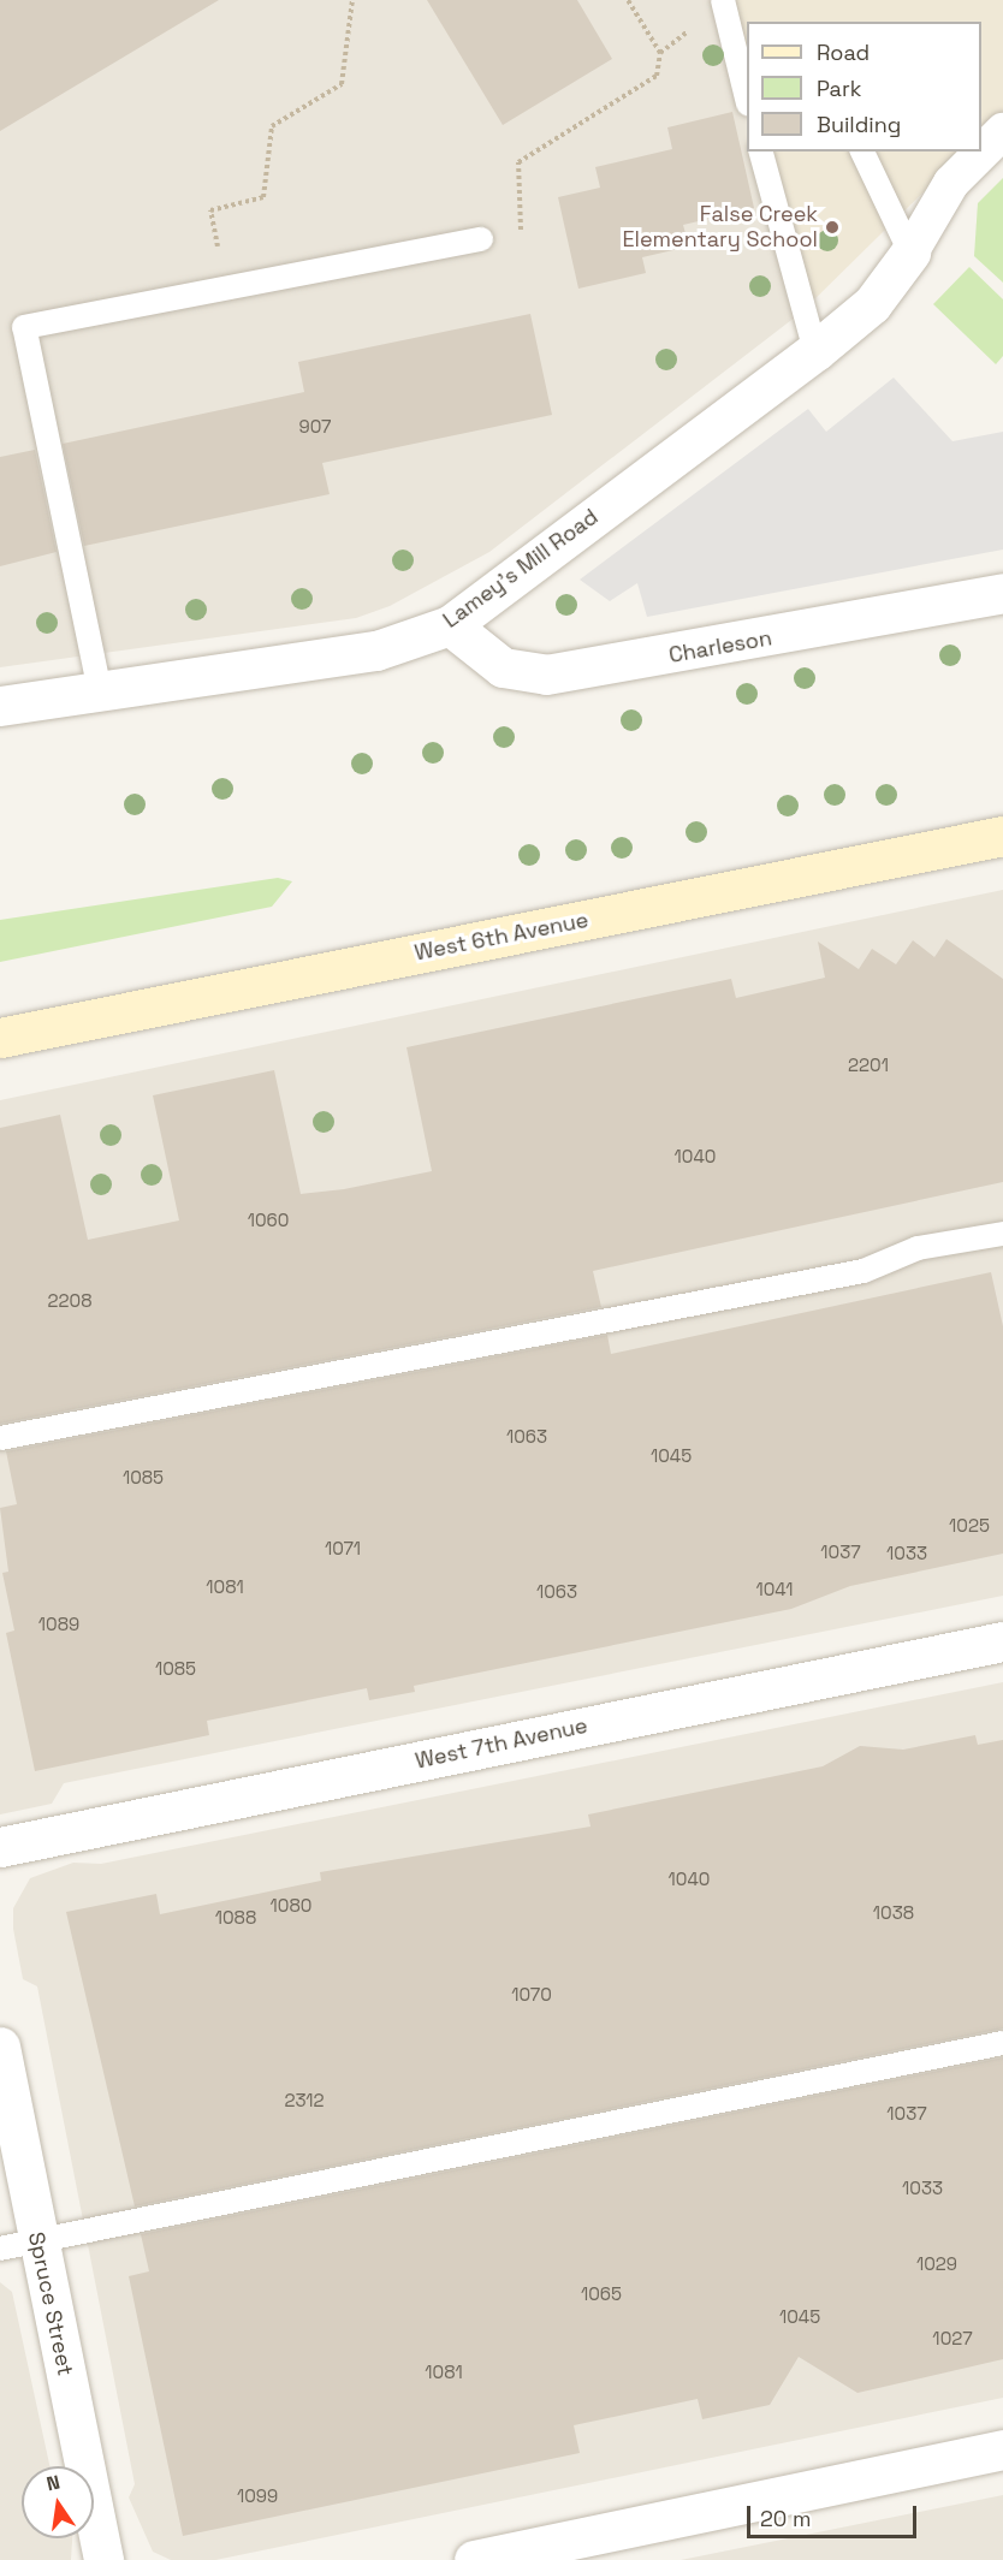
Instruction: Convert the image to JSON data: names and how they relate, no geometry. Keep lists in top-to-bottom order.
{
  "streets": {
    "main road": ["West 6th Avenue"],
    "street": [
      "Lamey's Mill Road",
      "Charleson",
      "West 7th Avenue",
      "Spruce Street"
    ]
  },
  "crossings": [
    ["Lamey's Mill Road", "Charleson"]
  ],
  "places": ["False Creek Elementary School"],
  "house_numbers": [
    "907",
    "2201",
    "1040",
    "1060",
    "2208",
    "1063",
    "1045",
    "1085",
    "1025",
    "1071",
    "1037",
    "1033",
    "1081",
    "1041",
    "1063",
    "1089",
    "1085",
    "1040",
    "1080",
    "1038",
    "1088",
    "1070",
    "2312",
    "1037",
    "1033",
    "1029",
    "1065",
    "1045",
    "1027",
    "1081",
    "1099"
  ],
  "legend": ["Road", "Park", "Building"],
  "scale_bar": "20 m",
  "north": "top"
}
